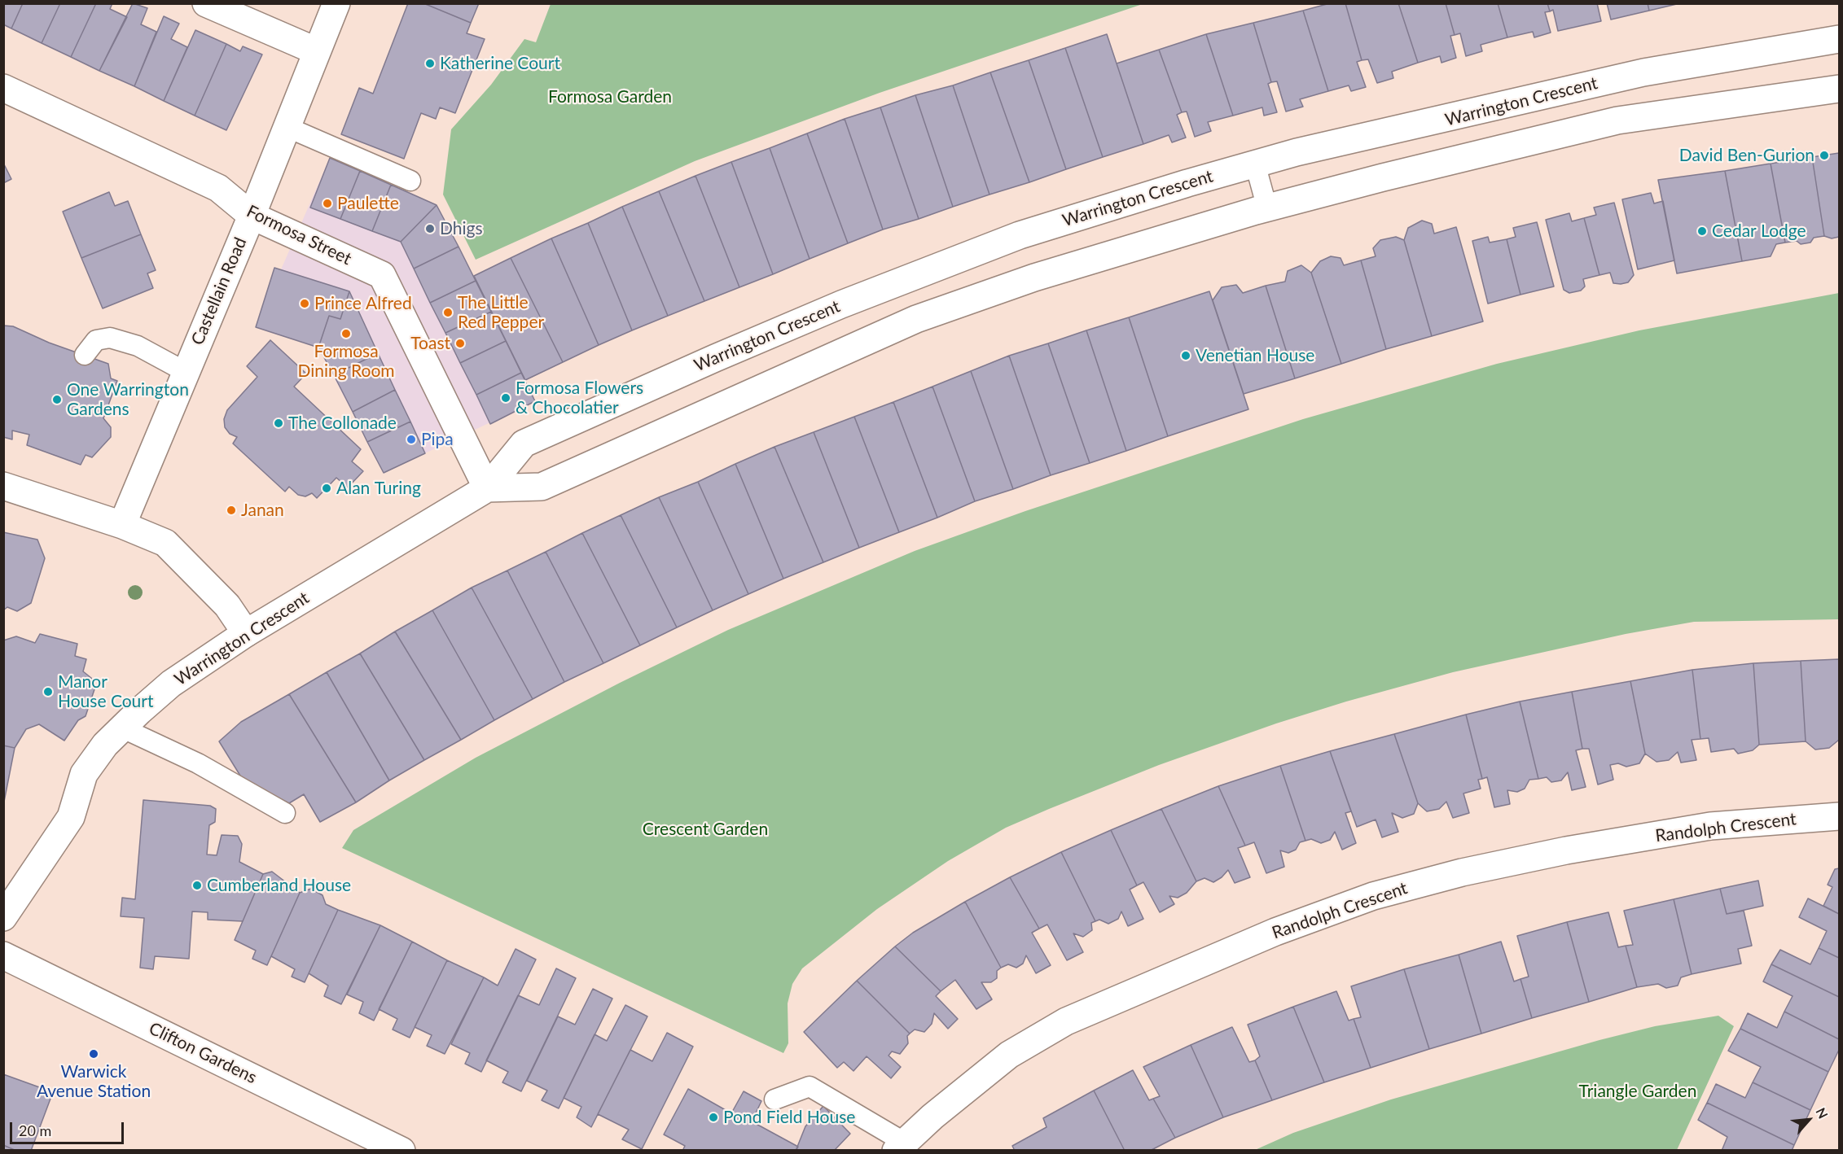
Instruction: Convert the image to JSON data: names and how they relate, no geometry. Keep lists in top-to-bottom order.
{
  "streets": {
    "street": [
      "Warrington Crescent",
      "Formosa Street",
      "Castellain Road",
      "Randolph Crescent",
      "Clifton Gardens"
    ]
  },
  "crossings": [
    ["Warrington Crescent", "Formosa Street"],
    ["Formosa Street", "Castellain Road"]
  ],
  "parks": ["Formosa Garden", "Crescent Garden", "Triangle Garden"],
  "places": [
    "Katherine Court",
    "David Ben-Gurion",
    "Paulette",
    "Dhigs",
    "Cedar Lodge",
    "Prince Alfred",
    "The Little Red Pepper",
    "Formosa Dining Room",
    "Toast",
    "Venetian House",
    "Formosa Flowers & Chocolatier",
    "One Warrington Gardens",
    "The Collonade",
    "Pipa",
    "Alan Turing",
    "Janan",
    "Manor House Court",
    "Cumberland House",
    "Warwick Avenue Station",
    "Pond Field House"
  ],
  "scale_bar": "20 m",
  "north": "top right"
}
